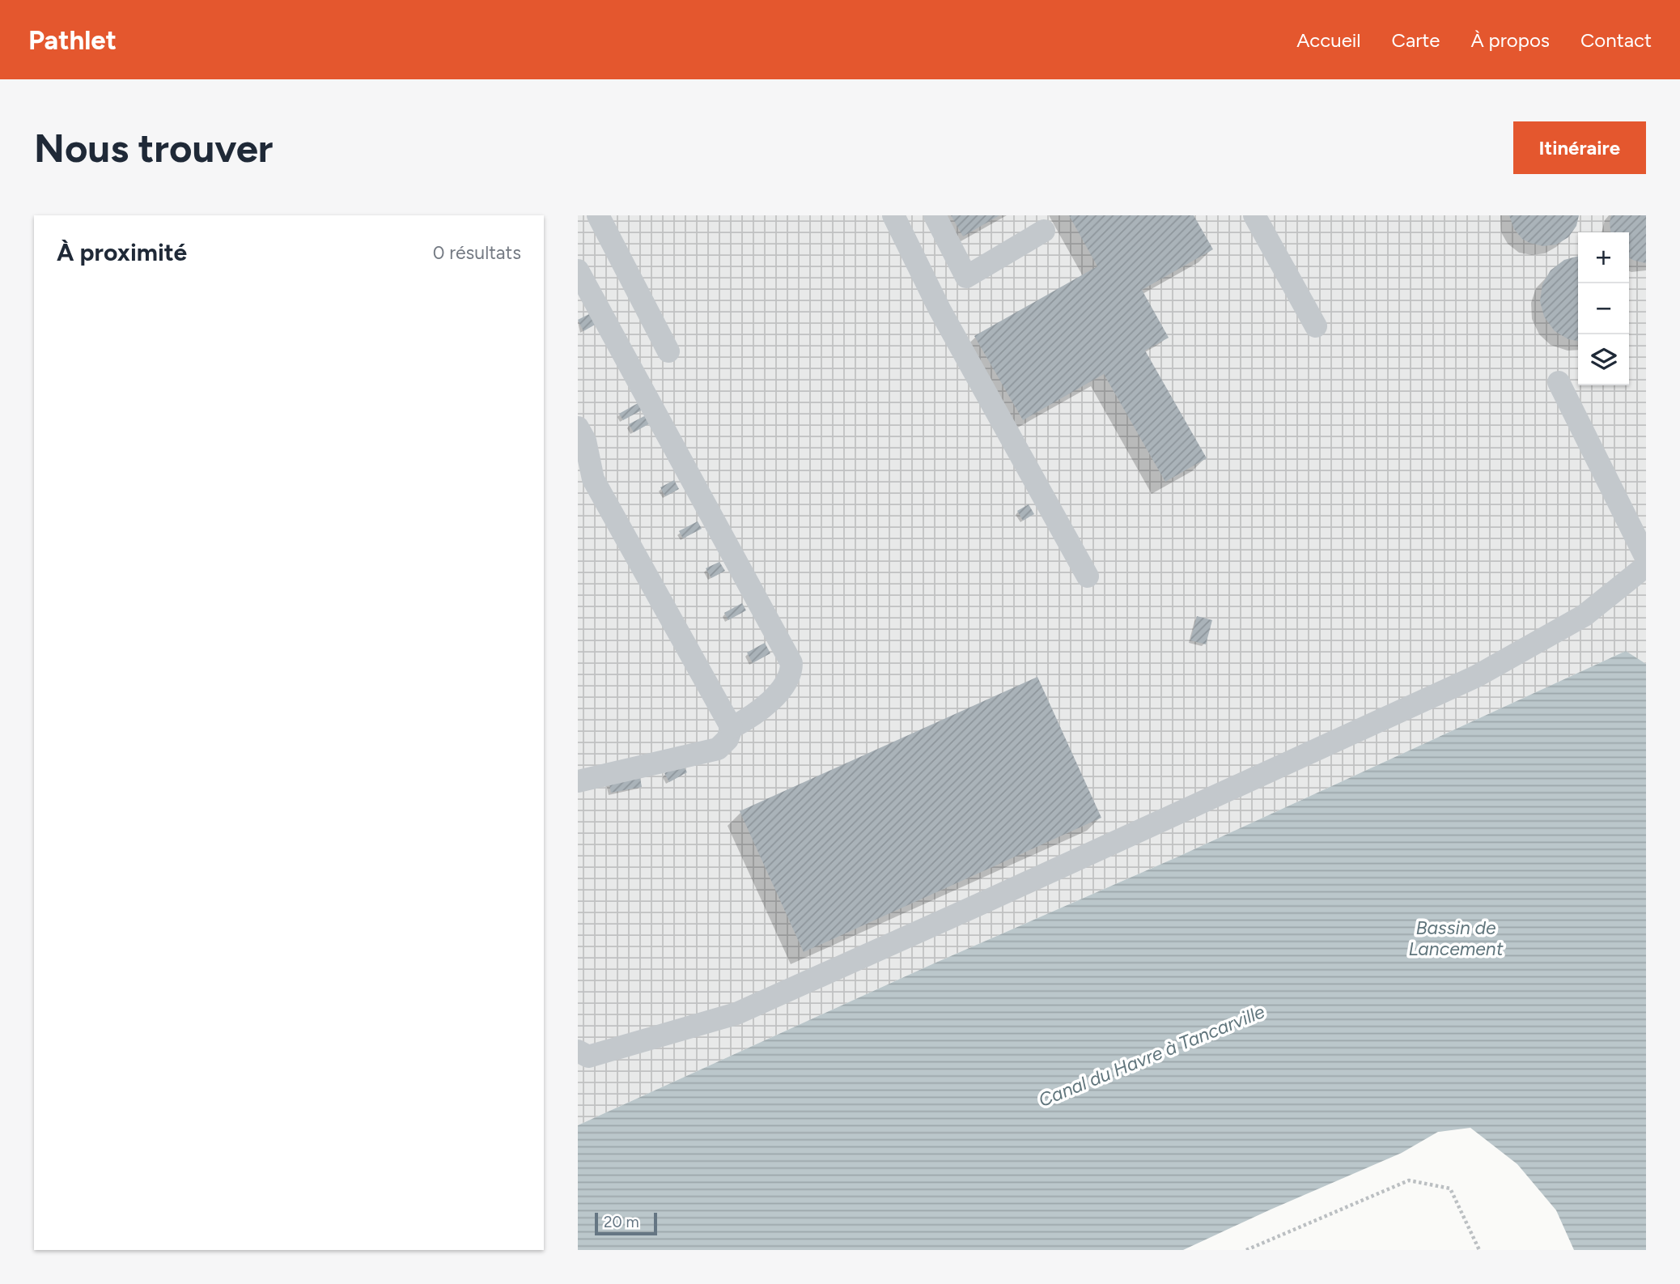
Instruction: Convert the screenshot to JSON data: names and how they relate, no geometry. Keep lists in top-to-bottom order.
{
  "water": ["Bassin de Lancement", "Canal du Havre à Tancarville"],
  "scale_bar": "20 m",
  "page": {
    "header": "Pathlet",
    "nav": [
      "Accueil",
      "Carte",
      "À propos",
      "Contact"
    ],
    "buttons": "Itinéraire",
    "title": "Nous trouver",
    "heading": ["À proximité", "0 résultats"],
    "map_buttons": ["+", "−"],
    "scale": "20 m"
  }
}
